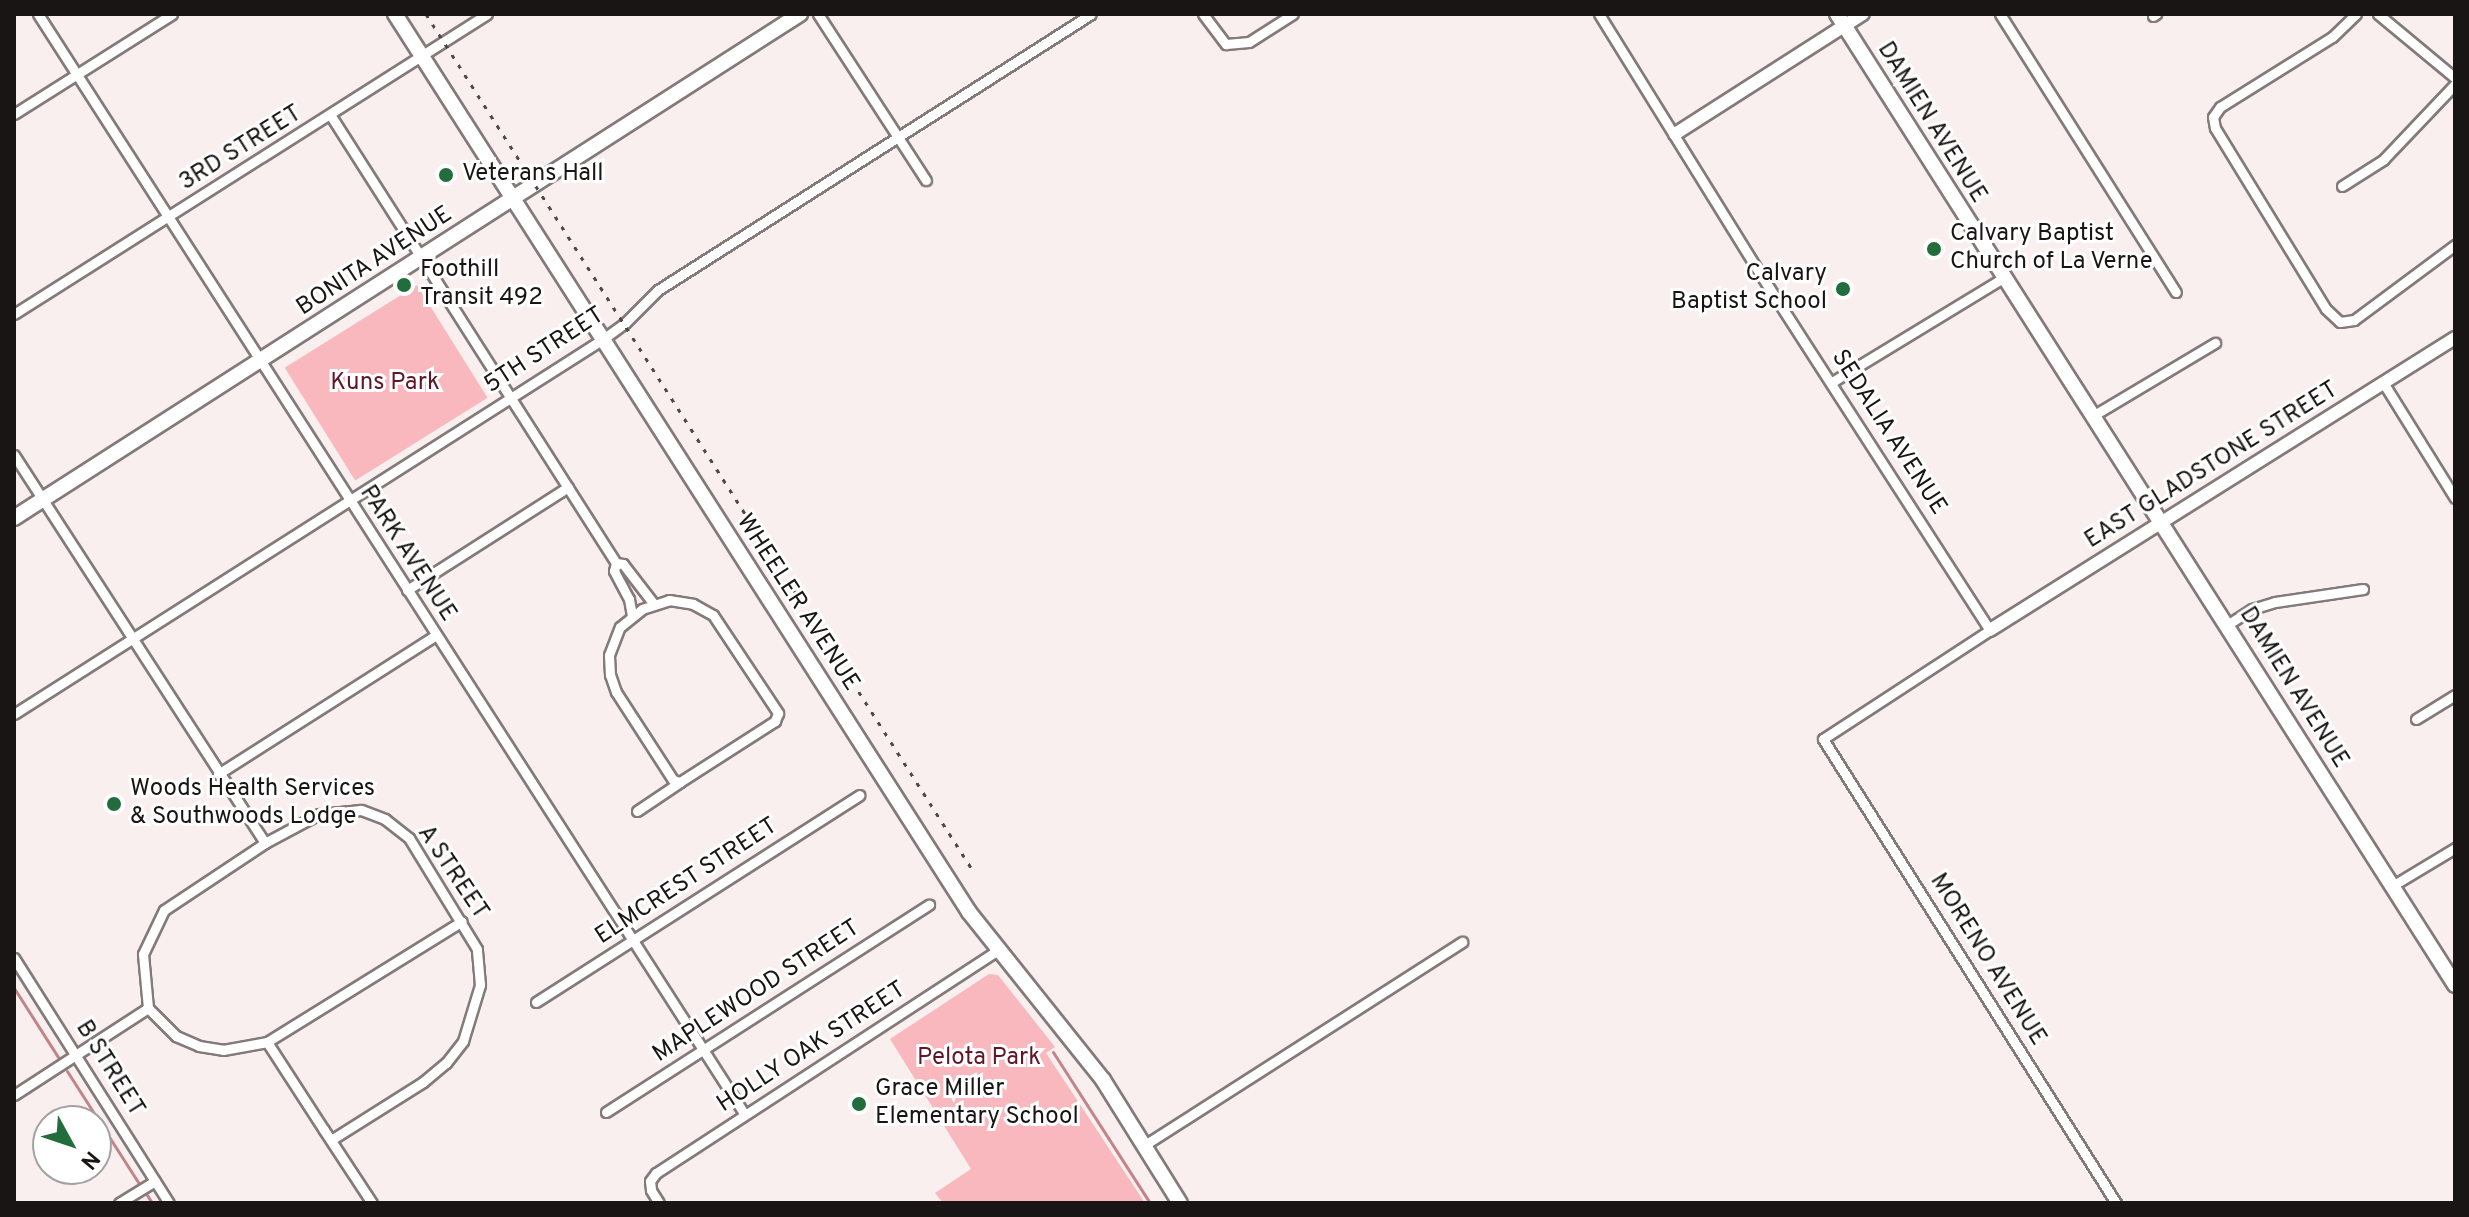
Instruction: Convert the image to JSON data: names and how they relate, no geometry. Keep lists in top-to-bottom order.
{
  "streets": {
    "main road": ["DAMIEN AVENUE", "BONITA AVENUE", "WHEELER AVENUE"],
    "street": [
      "3RD STREET",
      "5TH STREET",
      "SEDALIA AVENUE",
      "EAST GLADSTONE STREET",
      "PARK AVENUE",
      "A STREET",
      "ELMCREST STREET",
      "MORENO AVENUE",
      "MAPLEWOOD STREET",
      "HOLLY OAK STREET",
      "B STREET"
    ]
  },
  "crossings": [
    ["DAMIEN AVENUE", "EAST GLADSTONE STREET"],
    ["3RD STREET", "PARK AVENUE"],
    ["3RD STREET", "WHEELER AVENUE"],
    ["BONITA AVENUE", "PARK AVENUE"],
    ["BONITA AVENUE", "WHEELER AVENUE"],
    ["5TH STREET", "PARK AVENUE"],
    ["5TH STREET", "WHEELER AVENUE"],
    ["SEDALIA AVENUE", "EAST GLADSTONE STREET"],
    ["SEDALIA AVENUE", "MORENO AVENUE"],
    ["EAST GLADSTONE STREET", "MORENO AVENUE"],
    ["PARK AVENUE", "ELMCREST STREET"],
    ["PARK AVENUE", "MAPLEWOOD STREET"],
    ["PARK AVENUE", "HOLLY OAK STREET"],
    ["WHEELER AVENUE", "HOLLY OAK STREET"]
  ],
  "parks": ["Kuns Park", "Pelota Park"],
  "places": [
    "Veterans Hall",
    "Calvary Baptist Church of La Verne",
    "Foothill Transit 492",
    "Calvary Baptist School",
    "Woods Health Services & Southwoods Lodge",
    "Grace Miller Elementary School"
  ],
  "north": "bottom right"
}
